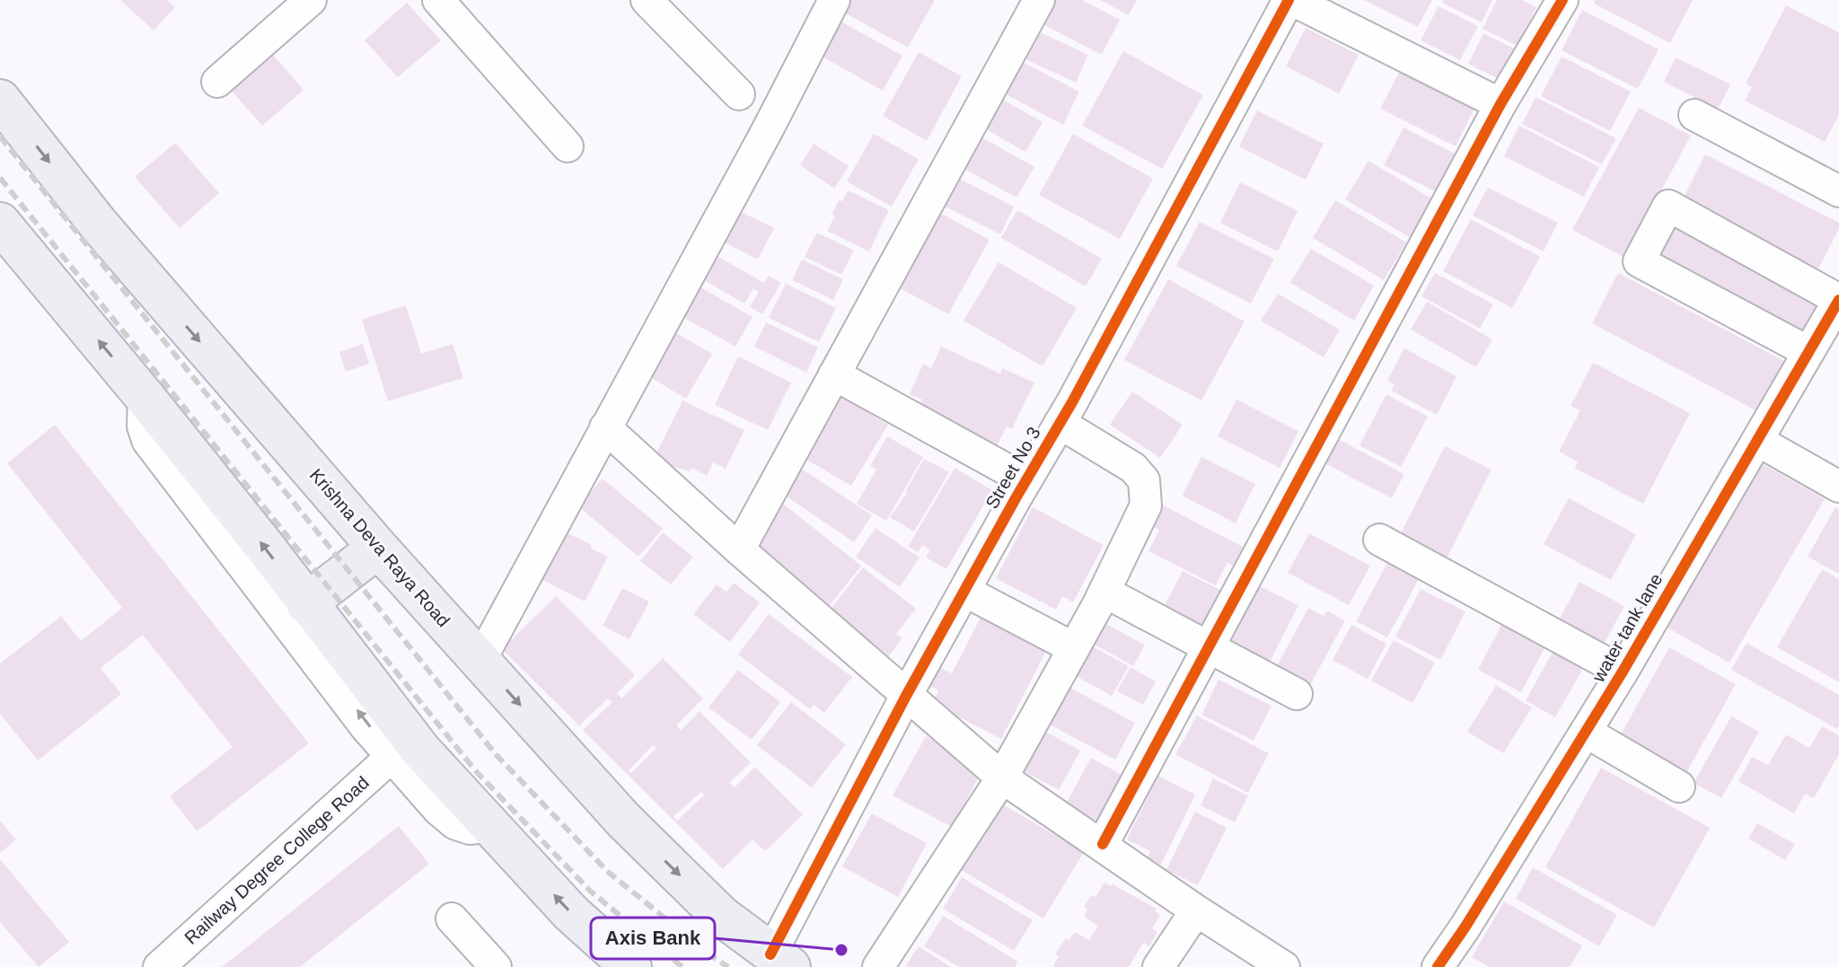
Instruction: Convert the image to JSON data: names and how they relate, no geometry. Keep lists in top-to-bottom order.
{
  "streets": {
    "main road": ["Krishna Deva Raya Road"],
    "street": ["Street No 3", "water tank lane", "Railway Degree College Road"]
  },
  "crossings": [
    ["Street No 3", "Krishna Deva Raya Road"]
  ],
  "places": ["Axis Bank"]
}
